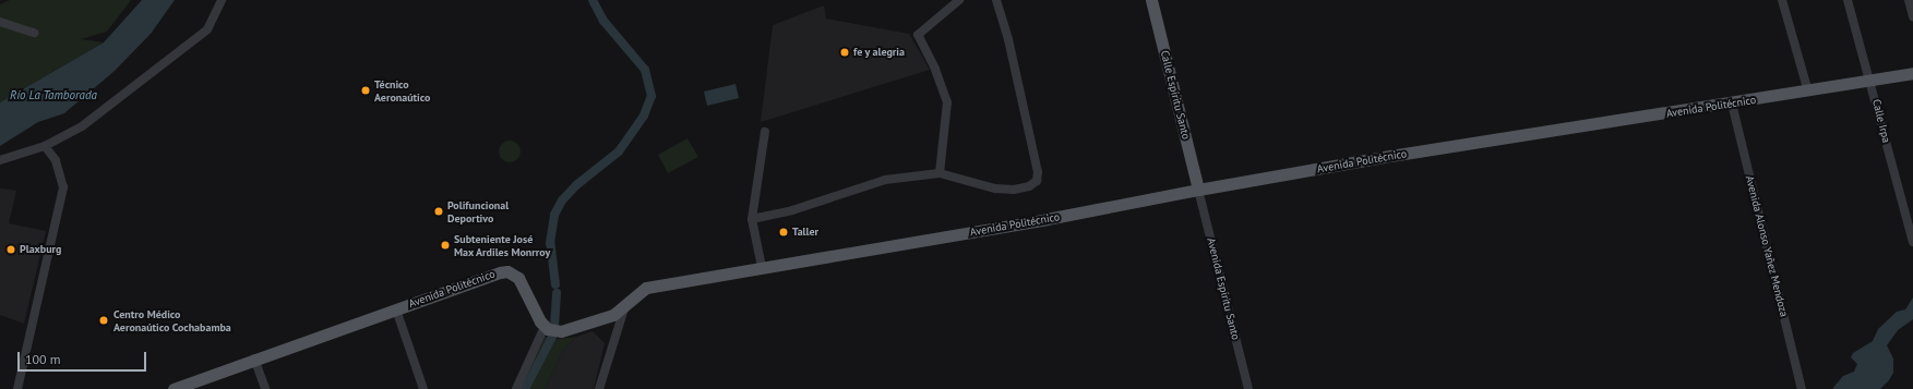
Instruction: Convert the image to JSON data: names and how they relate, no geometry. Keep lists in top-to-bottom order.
{
  "streets": {
    "main road": ["Calle Espíritu Santo", "Avenida Politécnico"],
    "street": ["Calle Irpa", "Avenida Alonso Yañez Mendoza", "Avenida Espíritu Santo"]
  },
  "crossings": [
    ["Calle Espíritu Santo", "Avenida Politécnico"],
    ["Calle Espíritu Santo", "Avenida Espíritu Santo"],
    ["Avenida Politécnico", "Calle Irpa"],
    ["Avenida Politécnico", "Avenida Alonso Yañez Mendoza"],
    ["Avenida Politécnico", "Avenida Espíritu Santo"]
  ],
  "water": ["Río La Tamborada"],
  "places": [
    "fe y alegria",
    "Técnico Aeronaútico",
    "Polifuncional Deportivo",
    "Taller",
    "Subteniente José Max Ardiles Monrroy",
    "Plaxburg",
    "Centro Médico Aeronaútico Cochabamba"
  ],
  "scale_bar": "100 m"
}
